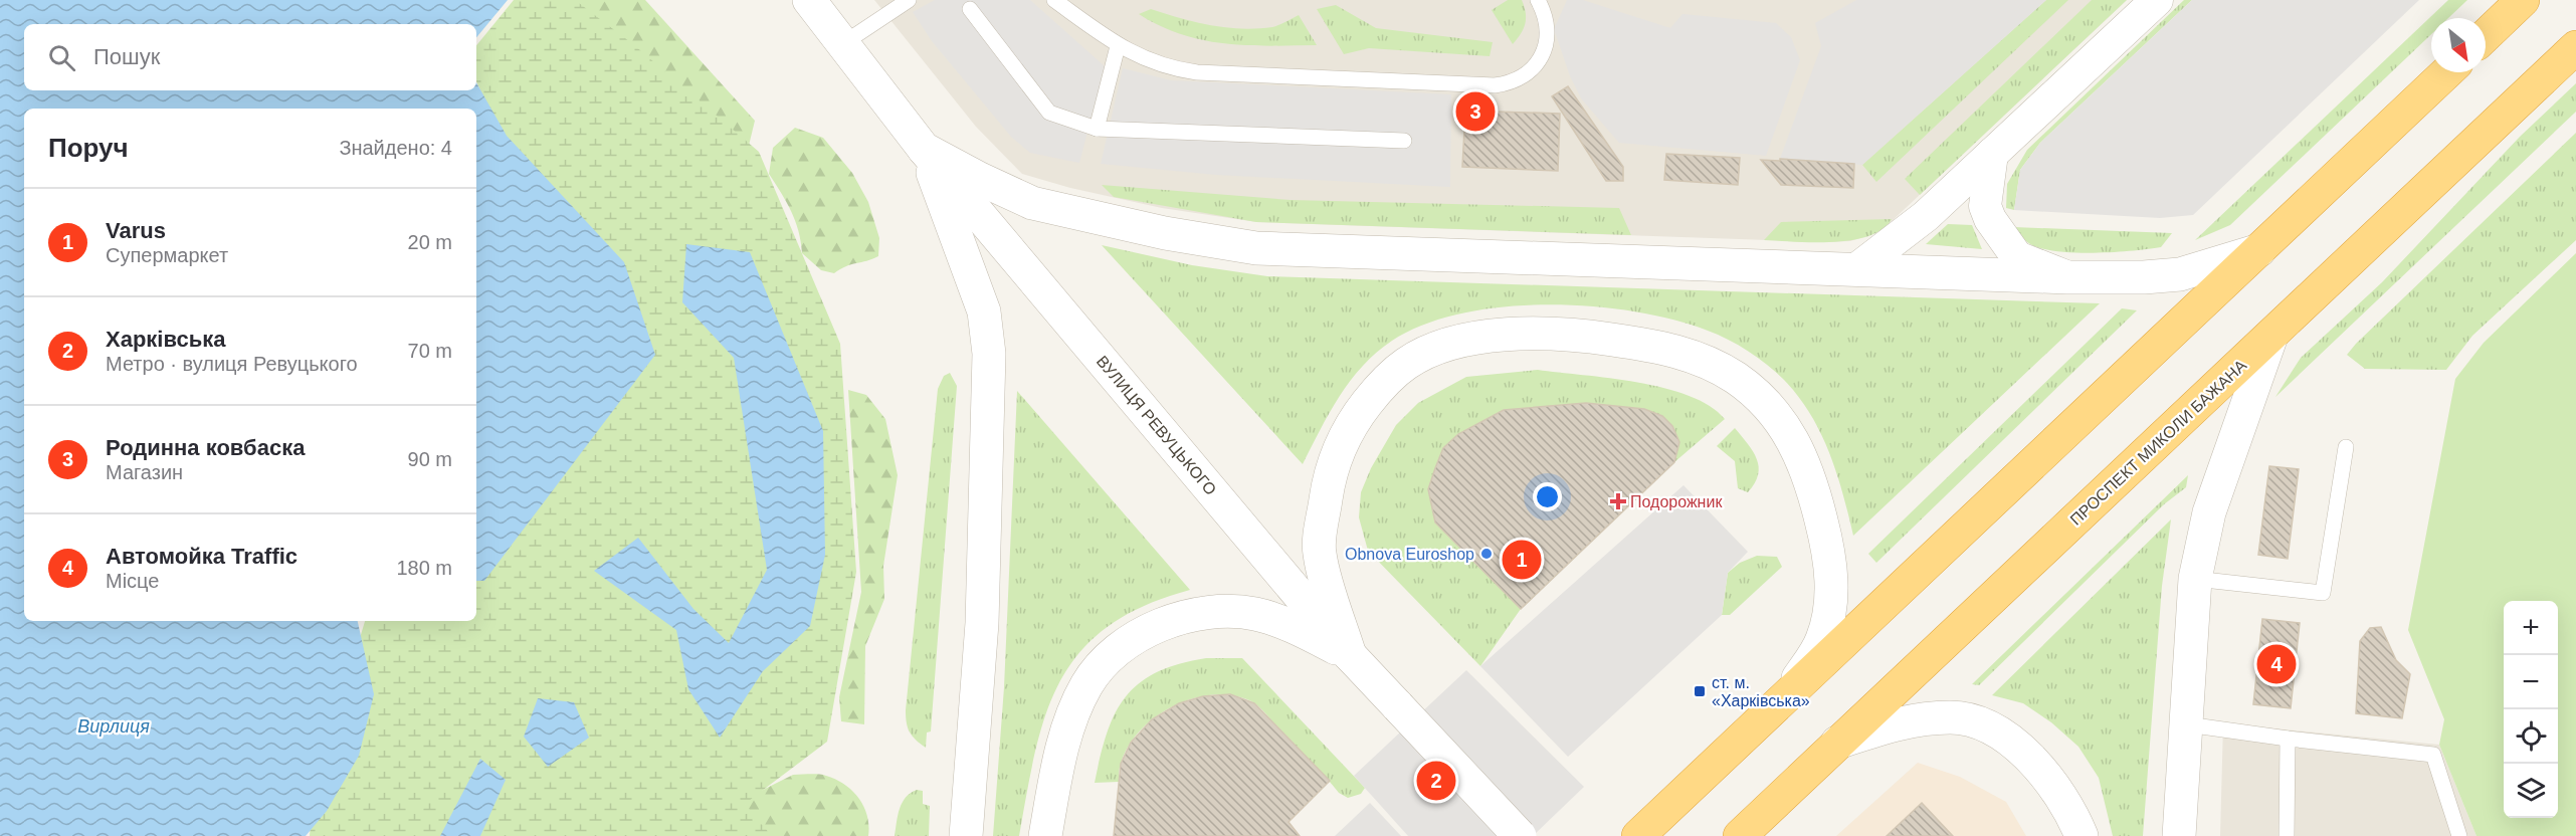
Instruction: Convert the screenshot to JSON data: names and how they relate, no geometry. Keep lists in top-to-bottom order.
{
  "streets": {
    "highway": ["ПРОСПЕКТ МИКОЛИ БАЖАНА"],
    "street": ["ВУЛИЦЯ РЕВУЦЬКОГО"]
  },
  "water": ["Вирлиця"],
  "places": {
    "health": ["Подорожник"],
    "other": ["Obnova Euroshop"],
    "transit": ["ст. м. «Харківська»"]
  },
  "north": "bottom right",
  "page": {
    "search": "Пошук",
    "pins": [
      "3",
      "1",
      "4",
      "2"
    ],
    "heading": ["Поруч", "Знайдено: 4"],
    "list": [
      {
        "mark": "1",
        "name": "Varus",
        "note": "Супермаркет",
        "value": "20 m"
      },
      {
        "mark": "2",
        "name": "Харківська",
        "note": "Метро · вулиця Ревуцького",
        "value": "70 m"
      },
      {
        "mark": "3",
        "name": "Родинна ковбаска",
        "note": "Магазин",
        "value": "90 m"
      },
      {
        "mark": "4",
        "name": "Автомойка Traffic",
        "note": "Місце",
        "value": "180 m"
      }
    ],
    "map_buttons": ["+", "−"]
  }
}
